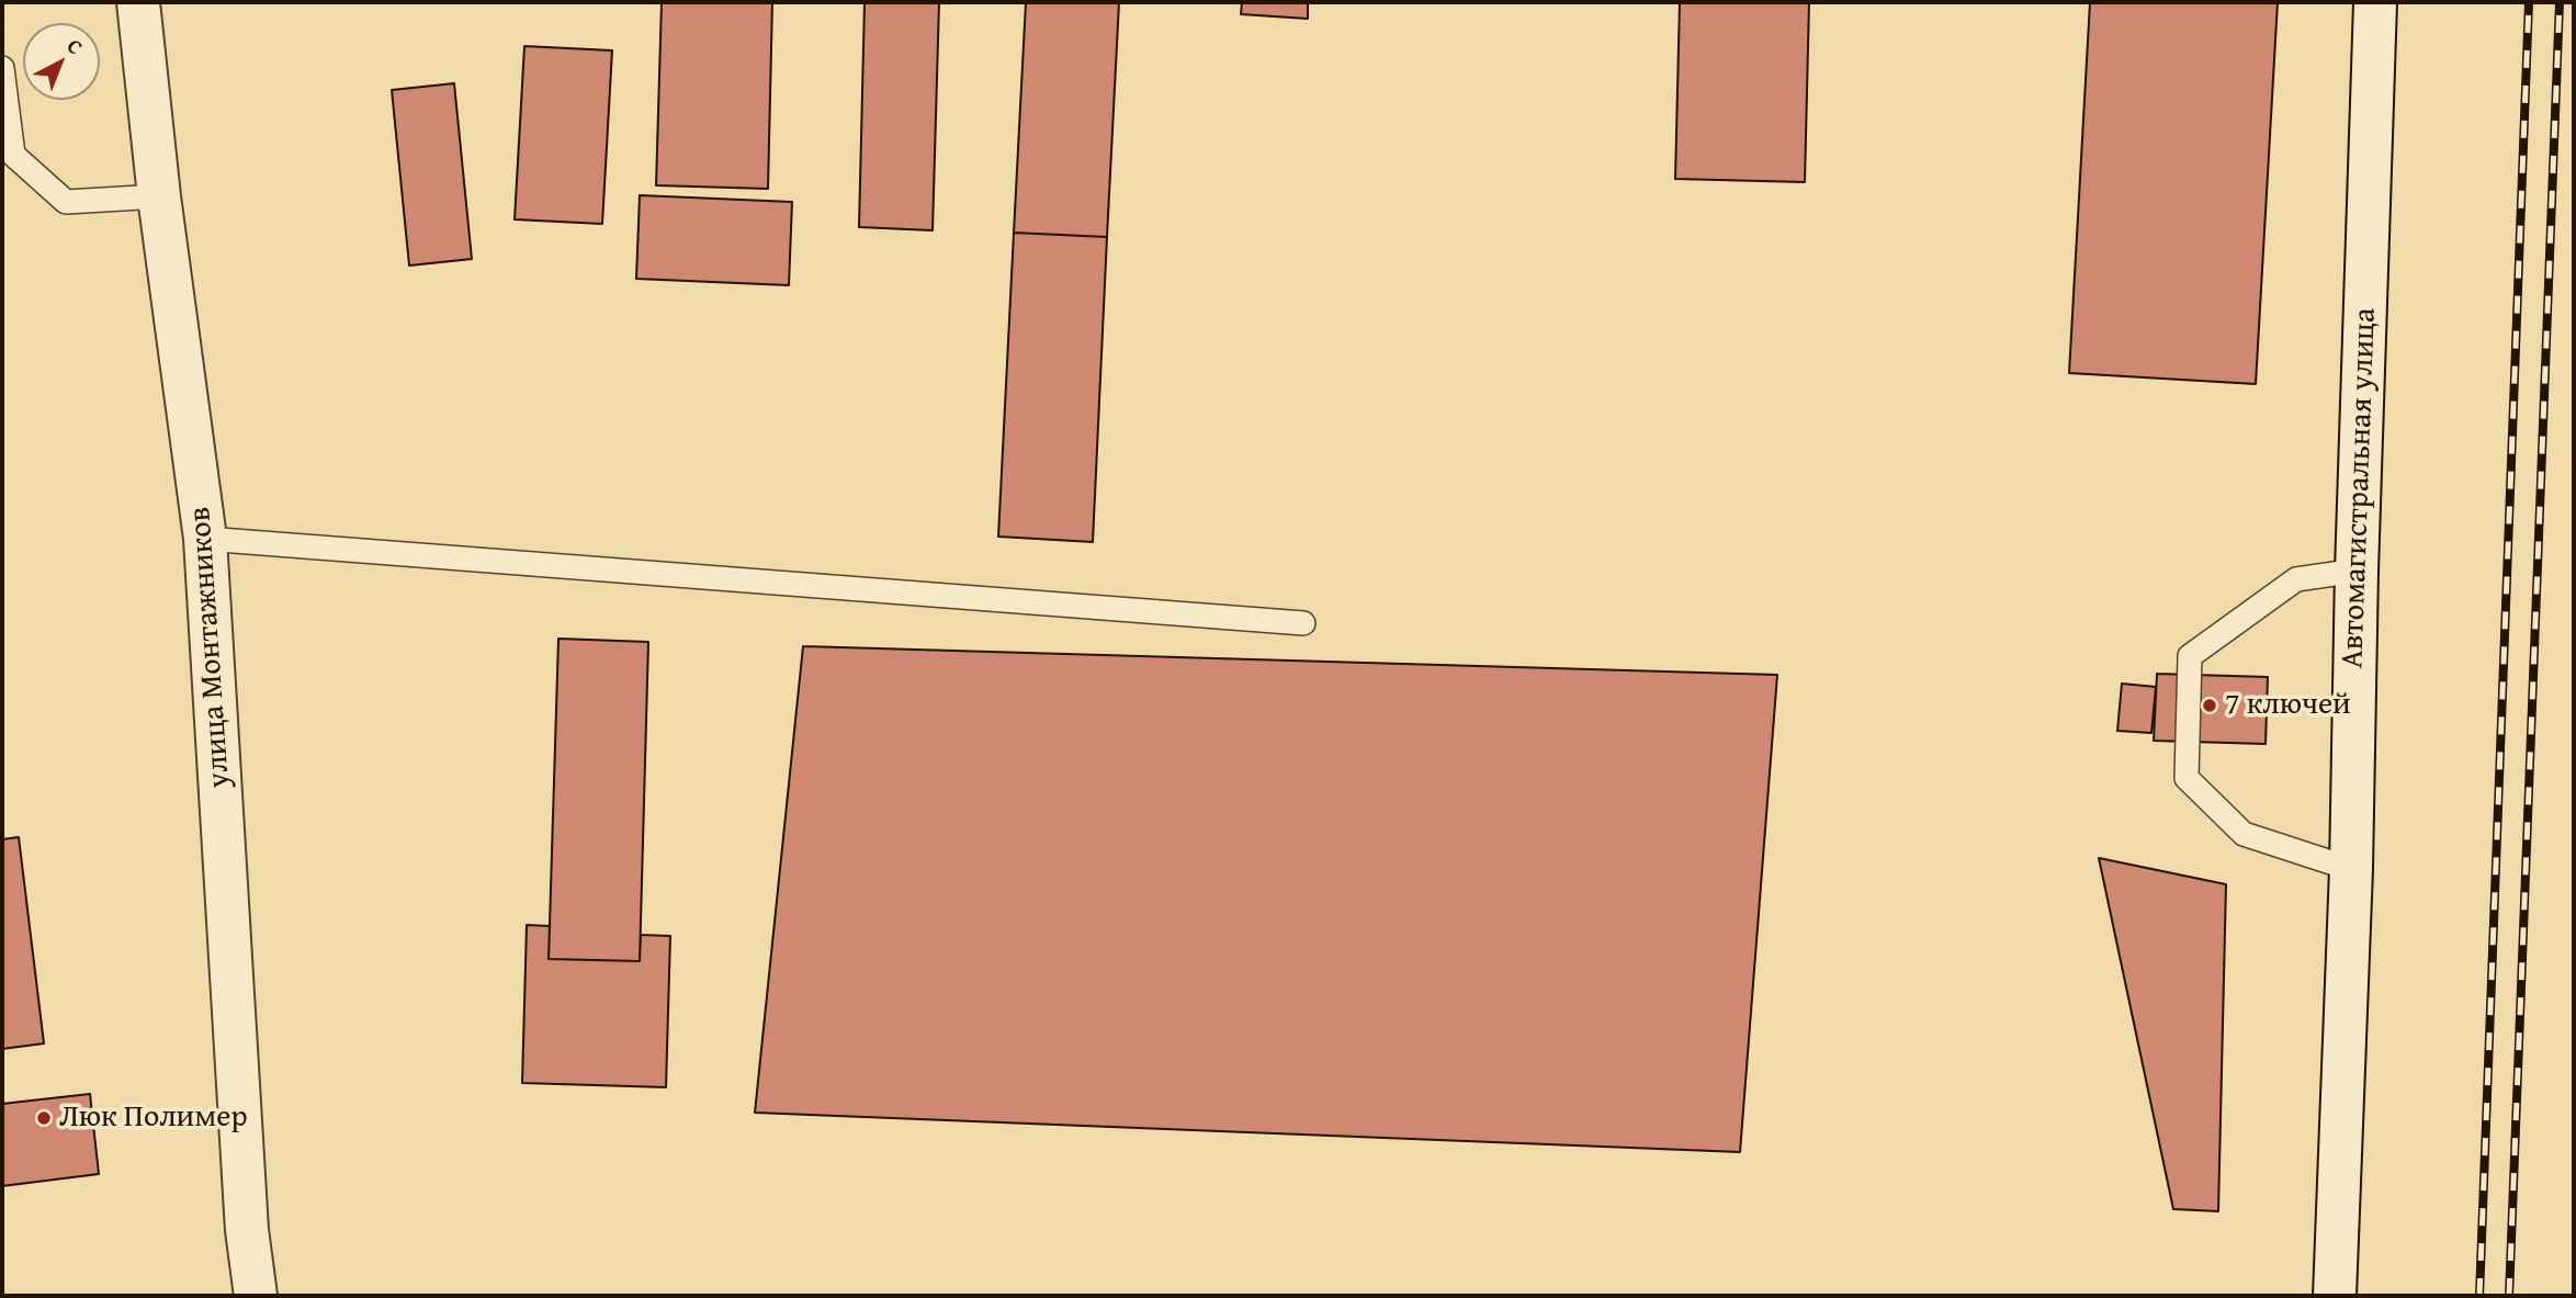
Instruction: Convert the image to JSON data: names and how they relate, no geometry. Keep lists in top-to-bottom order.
{
  "streets": {
    "street": ["Автомагистральная улица", "улица Монтажников"]
  },
  "places": ["7 ключей", "Люк Полимер"],
  "north": "top right"
}
